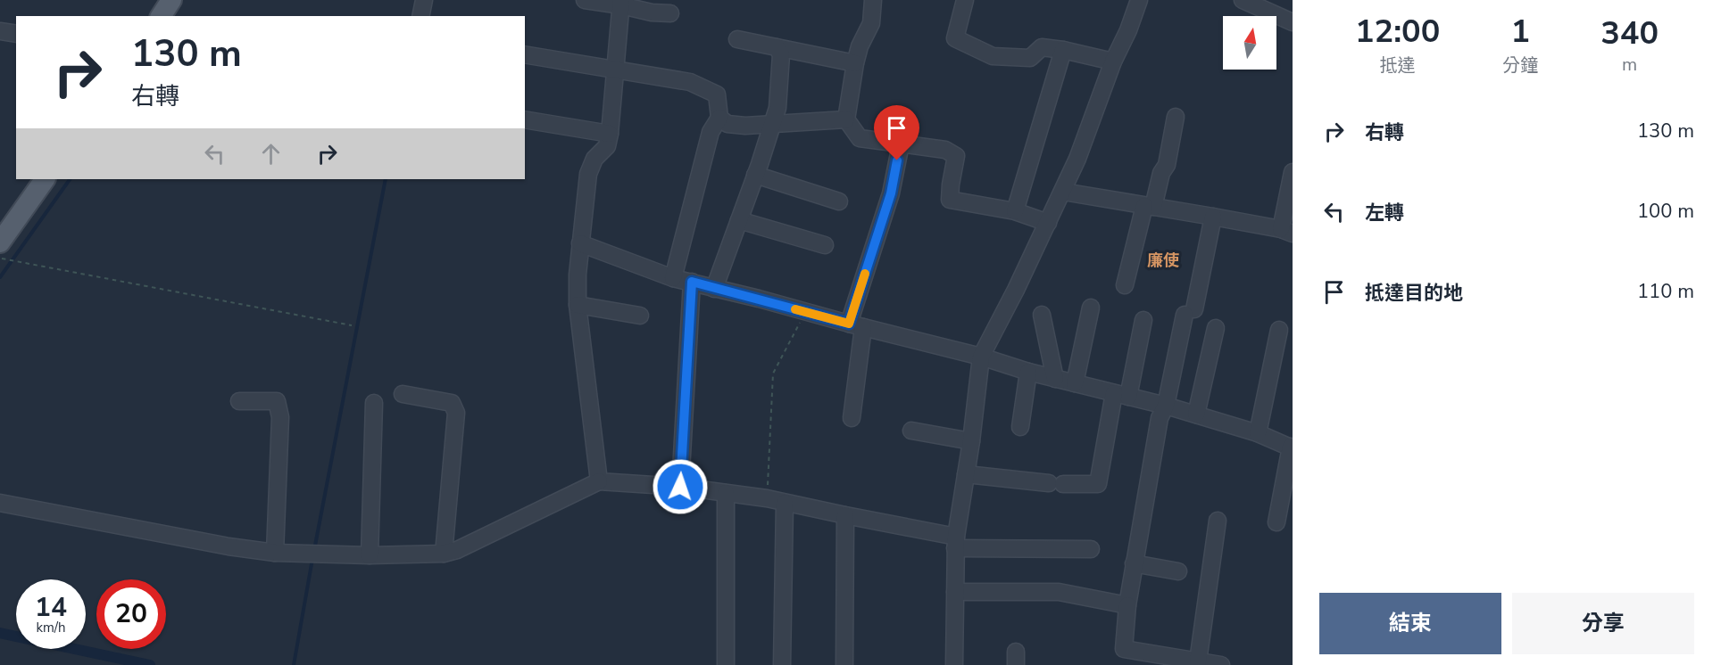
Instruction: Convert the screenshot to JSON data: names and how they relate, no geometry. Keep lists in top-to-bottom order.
{
  "districts": ["廉使"],
  "north": "top",
  "page": {
    "eta": [
      "12:00",
      "抵達",
      "1",
      "分鐘",
      "340",
      "m"
    ],
    "turn": ["130 m", "右轉"],
    "list": [
      {
        "name": "右轉",
        "value": "130 m"
      },
      {
        "name": "左轉",
        "value": "100 m"
      },
      {
        "name": "抵達目的地",
        "value": "110 m"
      }
    ],
    "speed": "14 km/h",
    "limit": "20",
    "buttons": ["結束", "分享"]
  }
}
